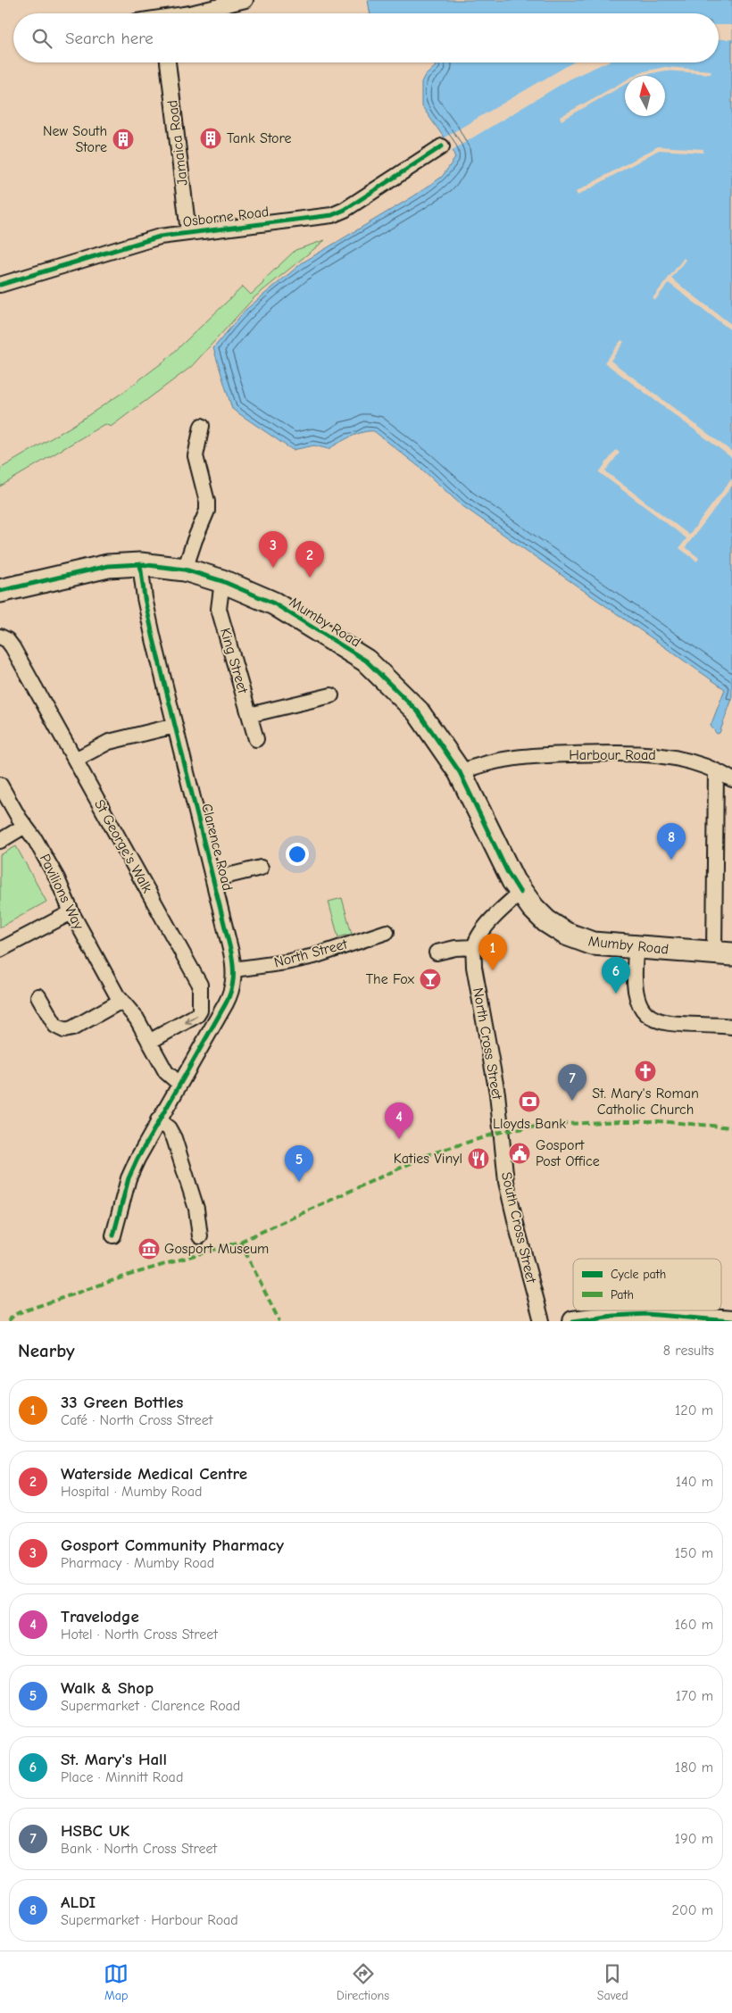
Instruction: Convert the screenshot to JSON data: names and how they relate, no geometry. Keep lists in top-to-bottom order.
{
  "streets": {
    "main road": ["Mumby Road"],
    "street": [
      "Jamaica Road",
      "Osborne Road",
      "King Street",
      "Harbour Road",
      "St George's Walk",
      "Clarence Road",
      "Pavilions Way",
      "North Street",
      "North Cross Street",
      "South Cross Street"
    ]
  },
  "crossings": [
    ["Jamaica Road", "Osborne Road"],
    ["Mumby Road", "King Street"],
    ["Mumby Road", "Harbour Road"],
    ["Mumby Road", "Clarence Road"],
    ["St George's Walk", "Pavilions Way"],
    ["Clarence Road", "Pavilions Way"],
    ["Clarence Road", "North Street"],
    ["North Cross Street", "South Cross Street"]
  ],
  "one_way": ["St George's Walk"],
  "places": {
    "building": ["Tank Store", "New South Store"],
    "bar": ["The Fox"],
    "church": ["St. Mary's Roman Catholic Church"],
    "bank": ["Lloyds Bank"],
    "public building": ["Gosport Post Office"],
    "restaurant": ["Katies Vinyl"],
    "museum": ["Gosport Museum"]
  },
  "legend": ["Cycle path", "Path"],
  "north": "top",
  "page": {
    "search": "Search here",
    "pins": [
      "3",
      "2",
      "8",
      "1",
      "6",
      "7",
      "4",
      "5"
    ],
    "heading": ["Nearby", "8 results"],
    "list": [
      {
        "mark": "1",
        "name": "33 Green Bottles",
        "note": "Café · North Cross Street",
        "value": "120 m"
      },
      {
        "mark": "2",
        "name": "Waterside Medical Centre",
        "note": "Hospital · Mumby Road",
        "value": "140 m"
      },
      {
        "mark": "3",
        "name": "Gosport Community Pharmacy",
        "note": "Pharmacy · Mumby Road",
        "value": "150 m"
      },
      {
        "mark": "4",
        "name": "Travelodge",
        "note": "Hotel · North Cross Street",
        "value": "160 m"
      },
      {
        "mark": "5",
        "name": "Walk & Shop",
        "note": "Supermarket · Clarence Road",
        "value": "170 m"
      },
      {
        "mark": "6",
        "name": "St. Mary's Hall",
        "note": "Place · Minnitt Road",
        "value": "180 m"
      },
      {
        "mark": "7",
        "name": "HSBC UK",
        "note": "Bank · North Cross Street",
        "value": "190 m"
      },
      {
        "mark": "8",
        "name": "ALDI",
        "note": "Supermarket · Harbour Road",
        "value": "200 m"
      }
    ],
    "nav": ["Map", "Directions", "Saved"]
  }
}
